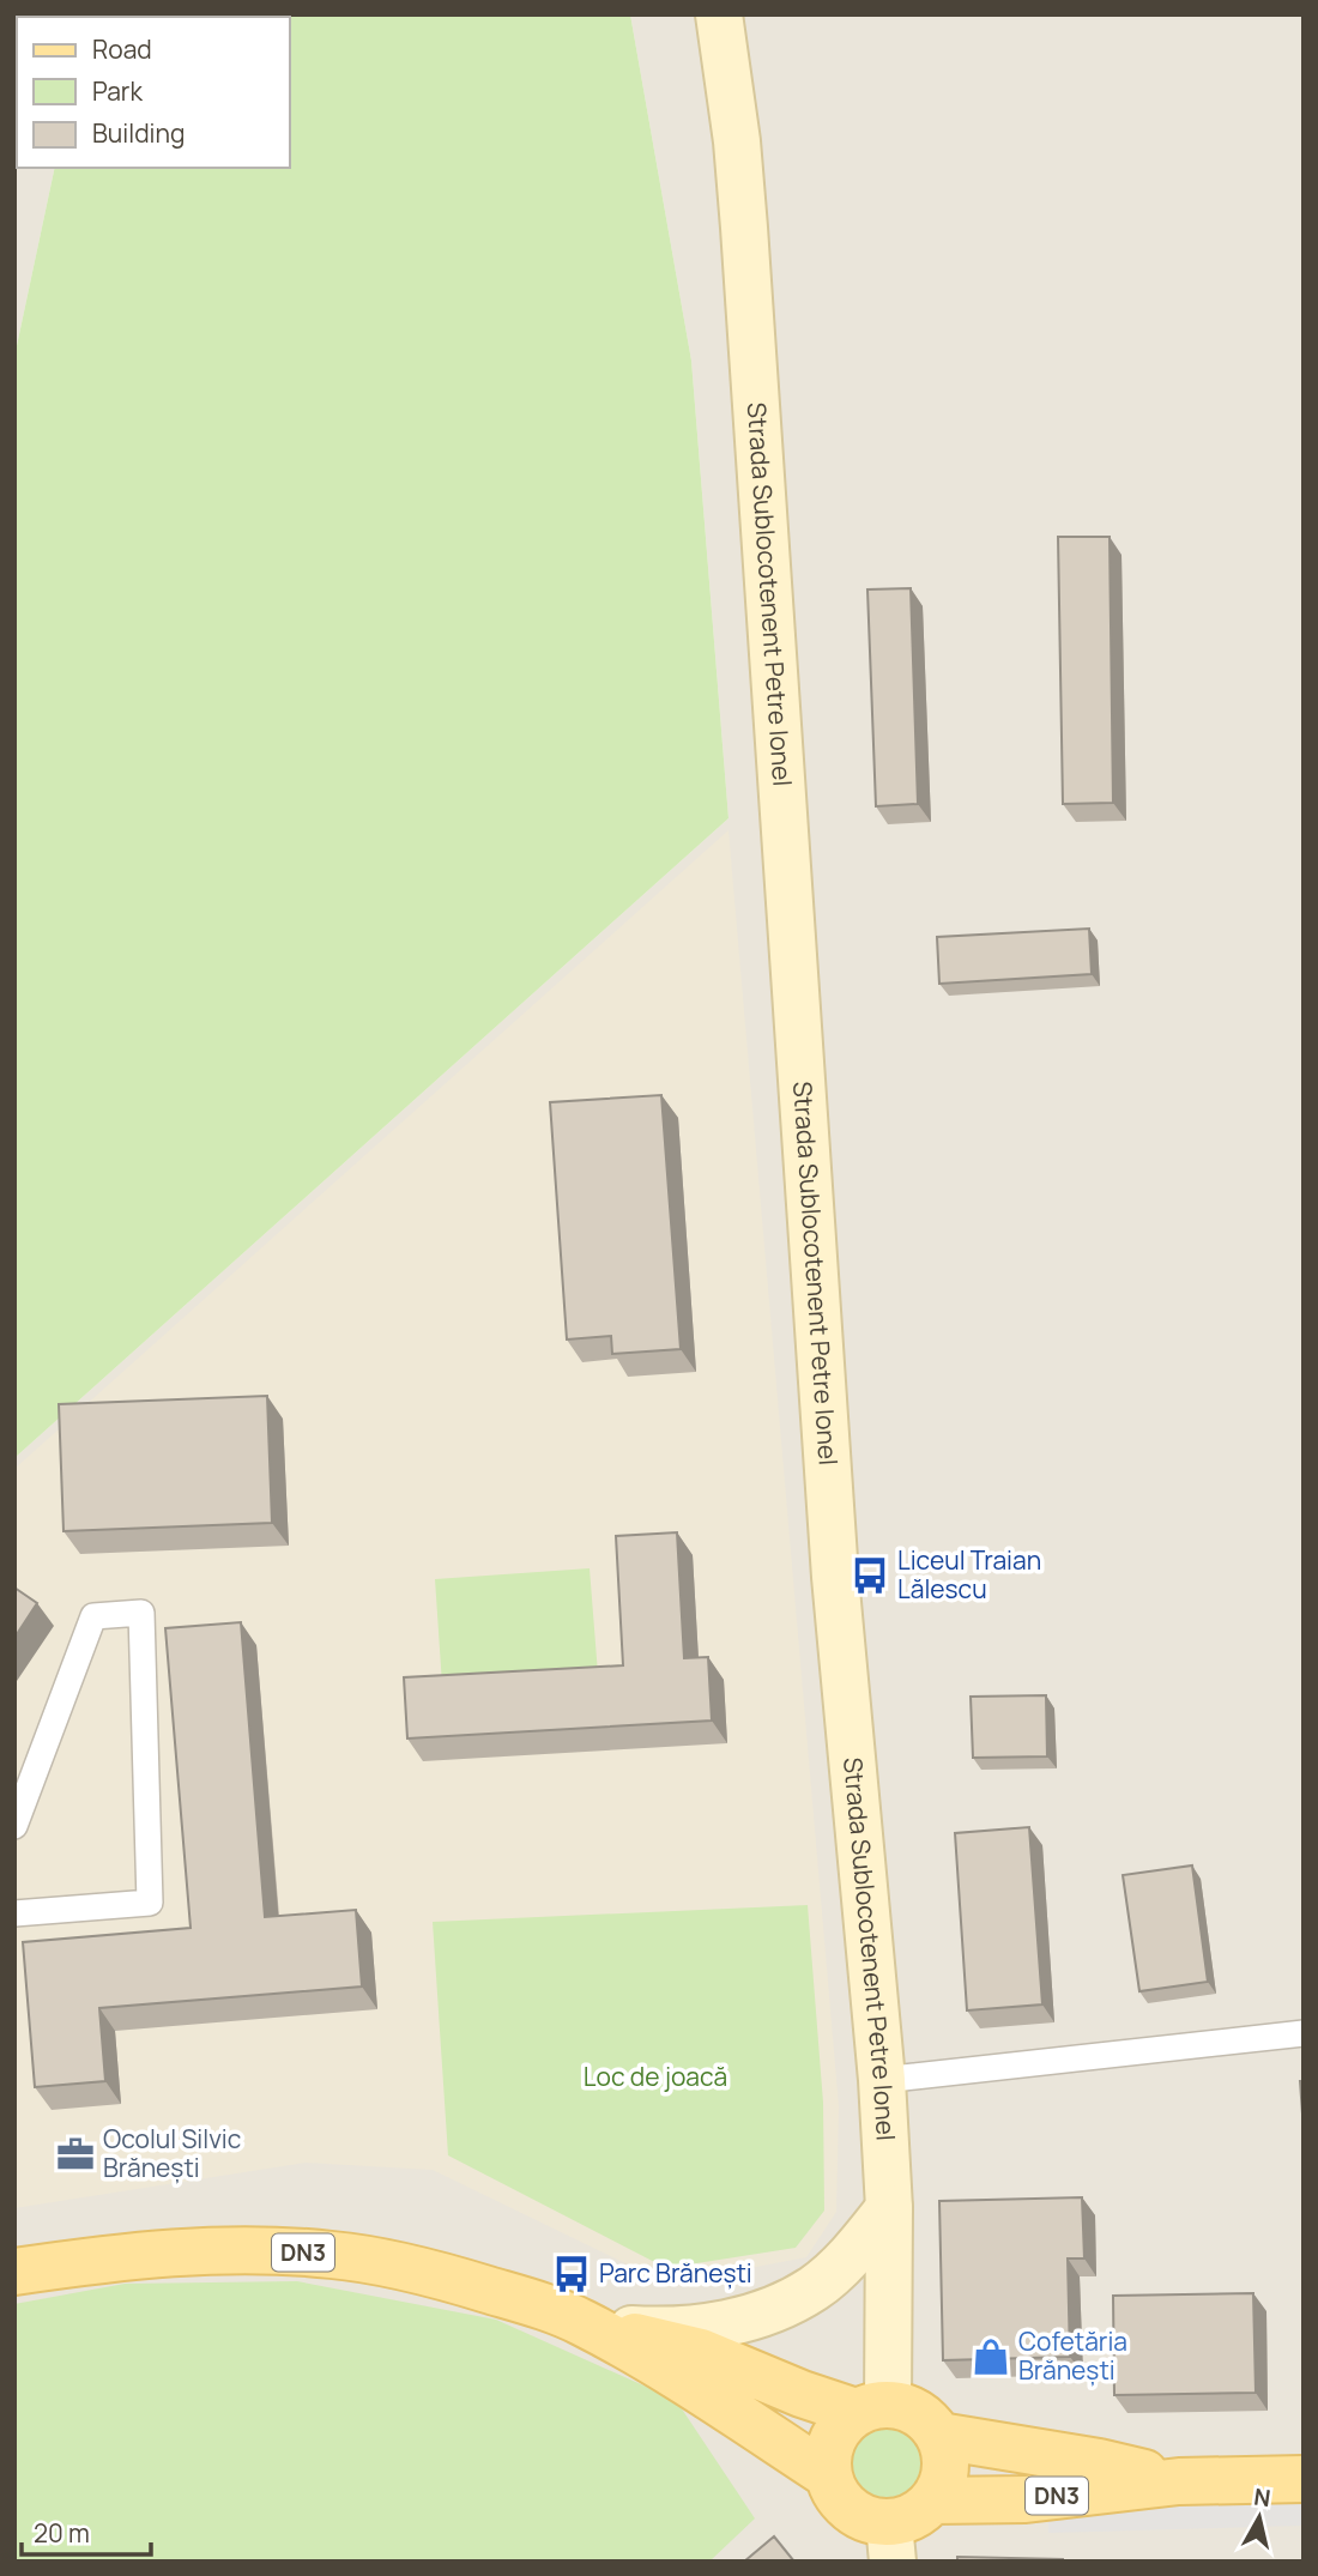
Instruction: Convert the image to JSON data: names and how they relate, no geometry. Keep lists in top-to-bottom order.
{
  "streets": {
    "main road": ["Strada Sublocotenent Petre Ionel", "DN3"]
  },
  "crossings": [
    ["Strada Sublocotenent Petre Ionel", "DN3"]
  ],
  "parks": ["Loc de joacă"],
  "places": {
    "bus stop": ["Liceul Traian Lălescu", "Parc Brănești"],
    "office": ["Ocolul Silvic Brănești"],
    "shop": ["Cofetăria Brănești"]
  },
  "legend": ["Road", "Park", "Building"],
  "scale_bar": "20 m",
  "north": "top"
}
